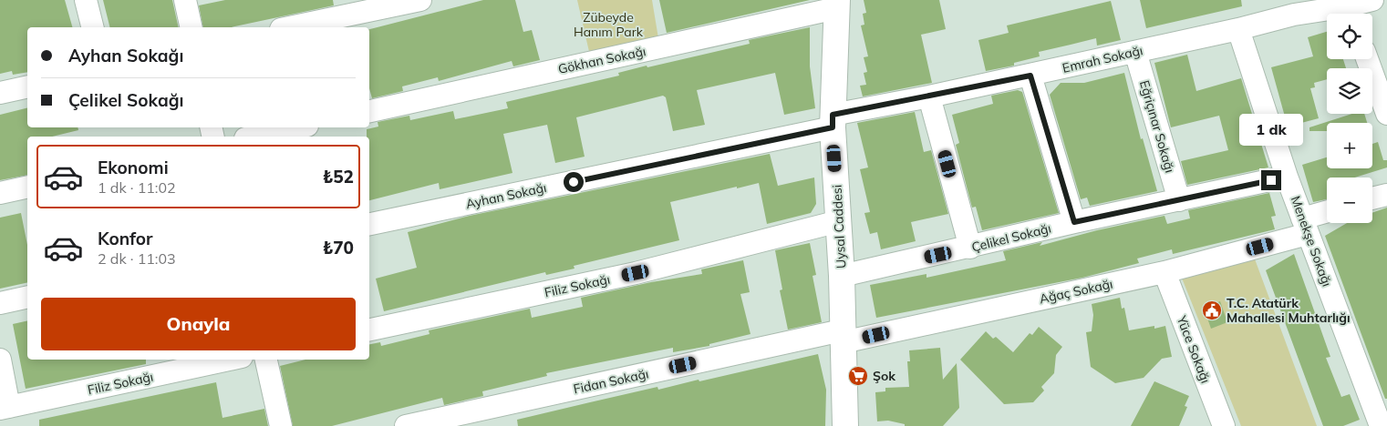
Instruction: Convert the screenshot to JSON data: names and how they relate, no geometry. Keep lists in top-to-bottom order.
{
  "streets": {
    "street": [
      "Emrah Sokağı",
      "Gökhan Sokağı",
      "Eğriçınar Sokağı",
      "Ayhan Sokağı",
      "Uysal Caddesi",
      "Çelikel Sokağı",
      "Menekşe Sokağı",
      "Filiz Sokağı",
      "Ağaç Sokağı",
      "Yüce Sokağı",
      "Fidan Sokağı"
    ]
  },
  "crossings": [
    ["Emrah Sokağı", "Eğriçınar Sokağı"],
    ["Emrah Sokağı", "Ayhan Sokağı"],
    ["Emrah Sokağı", "Uysal Caddesi"],
    ["Emrah Sokağı", "Menekşe Sokağı"],
    ["Gökhan Sokağı", "Uysal Caddesi"],
    ["Eğriçınar Sokağı", "Çelikel Sokağı"],
    ["Ayhan Sokağı", "Uysal Caddesi"],
    ["Uysal Caddesi", "Çelikel Sokağı"],
    ["Uysal Caddesi", "Filiz Sokağı"],
    ["Uysal Caddesi", "Ağaç Sokağı"],
    ["Uysal Caddesi", "Fidan Sokağı"],
    ["Çelikel Sokağı", "Menekşe Sokağı"],
    ["Menekşe Sokağı", "Ağaç Sokağı"],
    ["Ağaç Sokağı", "Yüce Sokağı"],
    ["Ağaç Sokağı", "Fidan Sokağı"]
  ],
  "parks": ["Zübeyde Hanım Park"],
  "places": {
    "public building": ["T.C. Atatürk Mahallesi Muhtarlığı"],
    "supermarket": ["Şok"]
  },
  "page": {
    "map_buttons": ["+", "−"],
    "banner": ["Ayhan Sokağı", "Çelikel Sokağı"],
    "bubble": "1 dk",
    "list": [
      {
        "name": "Ekonomi",
        "note": "1 dk · 11:02",
        "value": "₺52"
      },
      {
        "name": "Konfor",
        "note": "2 dk · 11:03",
        "value": "₺70"
      }
    ],
    "buttons": "Onayla"
  }
}
